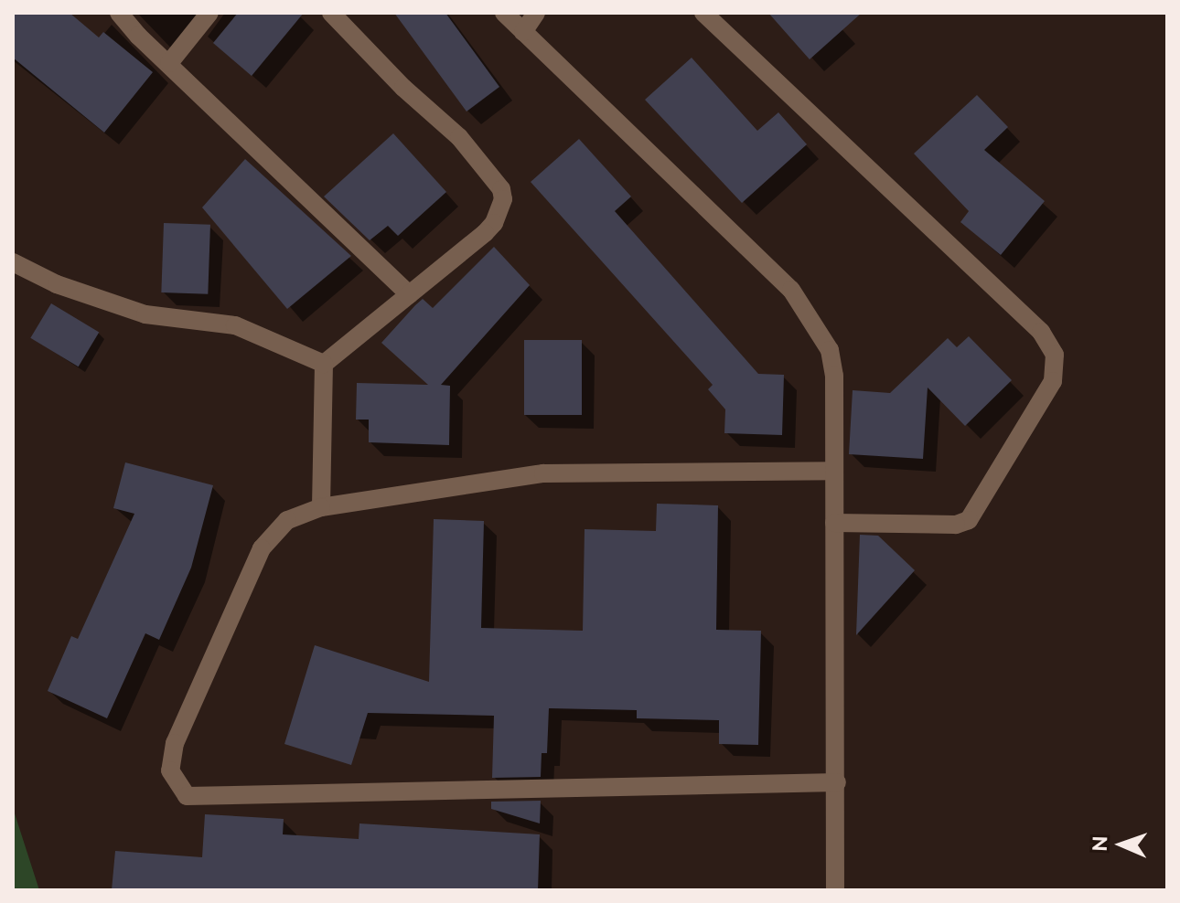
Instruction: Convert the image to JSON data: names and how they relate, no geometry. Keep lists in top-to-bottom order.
{
  "north": "left"
}
